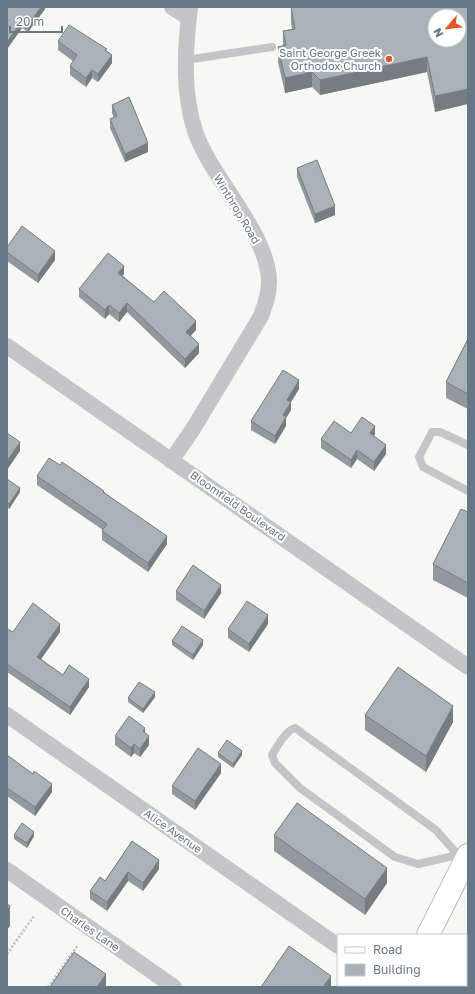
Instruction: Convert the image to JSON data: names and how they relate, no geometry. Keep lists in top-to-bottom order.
{
  "streets": {
    "street": [
      "Winthrop Road",
      "Bloomfield Boulevard",
      "Alice Avenue",
      "Charles Lane"
    ]
  },
  "crossings": [
    ["Winthrop Road", "Bloomfield Boulevard"]
  ],
  "places": ["Saint George Greek Orthodox Church"],
  "legend": ["Road", "Building"],
  "scale_bar": "20 m",
  "north": "bottom left"
}
